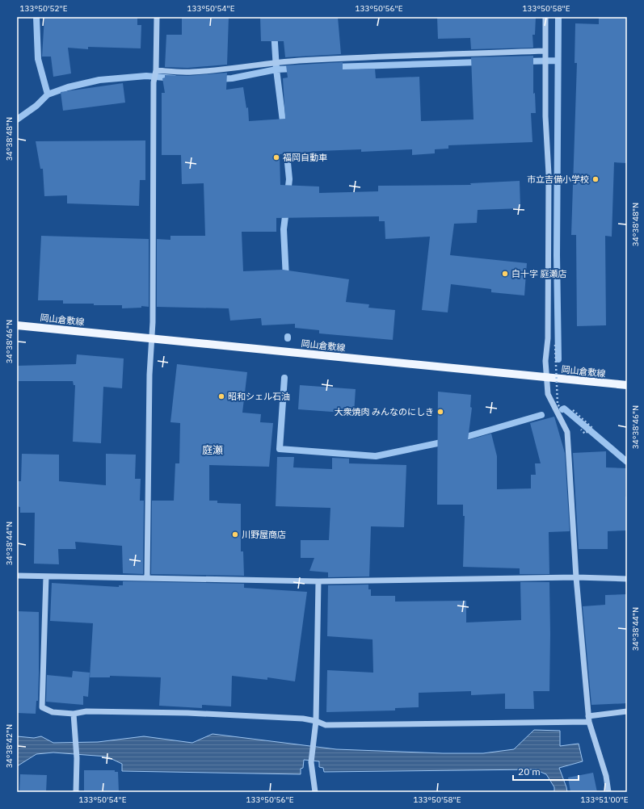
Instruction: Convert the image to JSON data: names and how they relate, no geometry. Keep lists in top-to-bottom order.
{
  "streets": {
    "main road": ["岡山倉敷線"]
  },
  "districts": ["庭瀬"],
  "places": [
    "福岡自動車",
    "市立吉備小学校",
    "白十字 庭瀬店",
    "昭和シェル石油",
    "大衆焼肉 みんなのにしき",
    "川野屋商店"
  ],
  "scale_bar": "20 m",
  "coordinates": [
    "133°50'52\"E",
    "133°50'54\"E",
    "133°50'56\"E",
    "133°50'58\"E",
    "34°38'48\"N",
    "34°38'46\"N",
    "34°38'44\"N",
    "34°38'42\"N",
    "133°51'00\"E"
  ]
}
